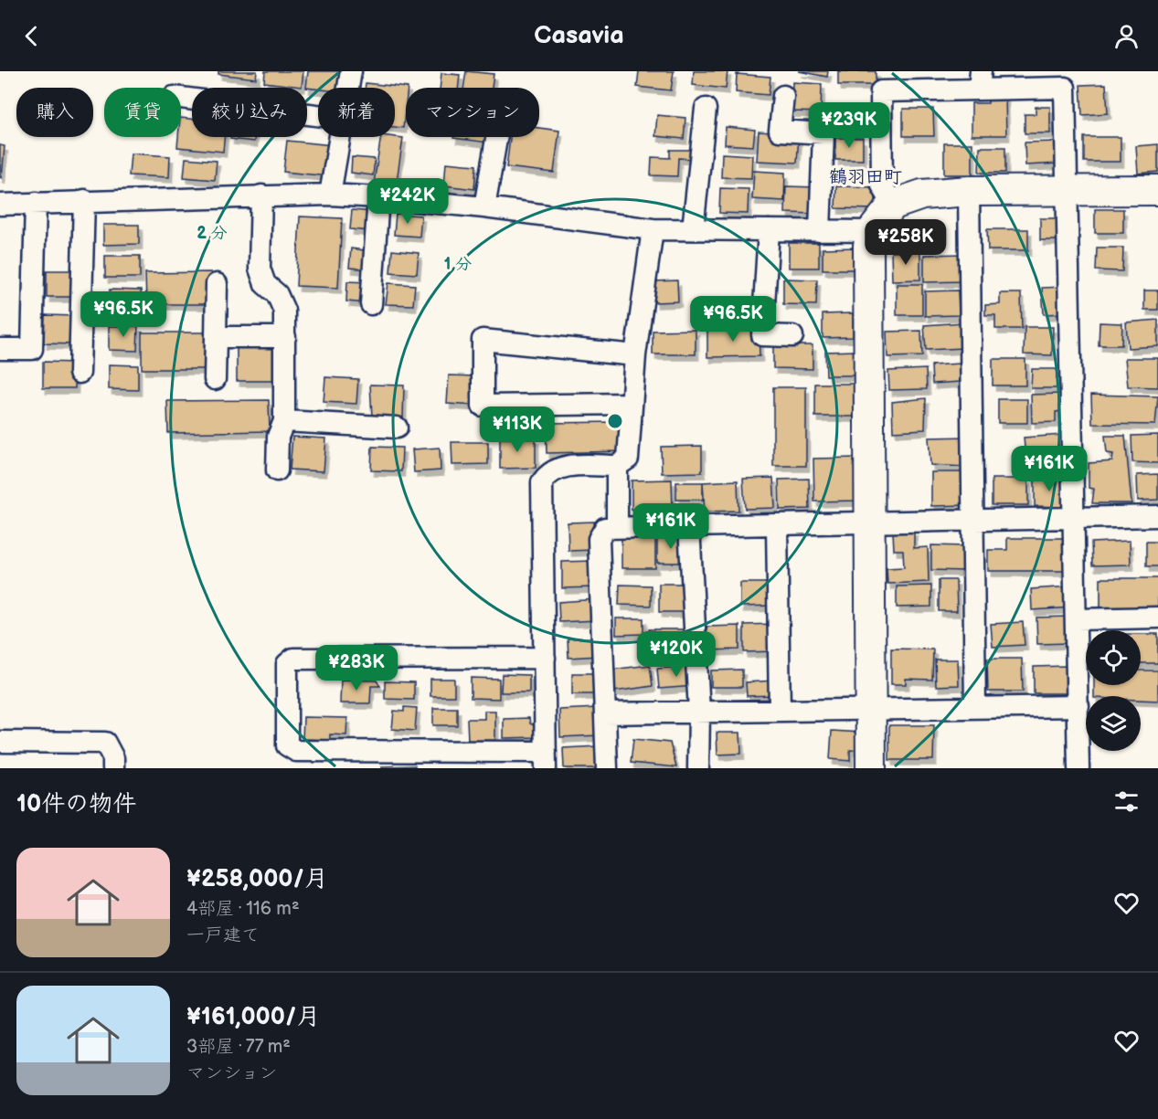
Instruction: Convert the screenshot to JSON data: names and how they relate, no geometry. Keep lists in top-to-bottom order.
{
  "districts": ["鶴羽田町"],
  "page": {
    "header": "Casavia",
    "chip": [
      "購入",
      "賃貸",
      "絞り込み",
      "新着",
      "マンション"
    ],
    "price": [
      "¥239K",
      "¥242K",
      "¥258K",
      "¥96.5K",
      "¥96.5K",
      "¥113K",
      "¥161K",
      "¥161K",
      "¥120K",
      "¥283K"
    ],
    "heading": "10件の物件",
    "list": [
      {
        "name": "¥258,000/月",
        "note": "4部屋 · 116 m² · 一戸建て"
      },
      {
        "name": "¥161,000/月",
        "note": "3部屋 · 77 m² · マンション"
      }
    ]
  },
  "rings": ["2 分", "1 分"]
}
